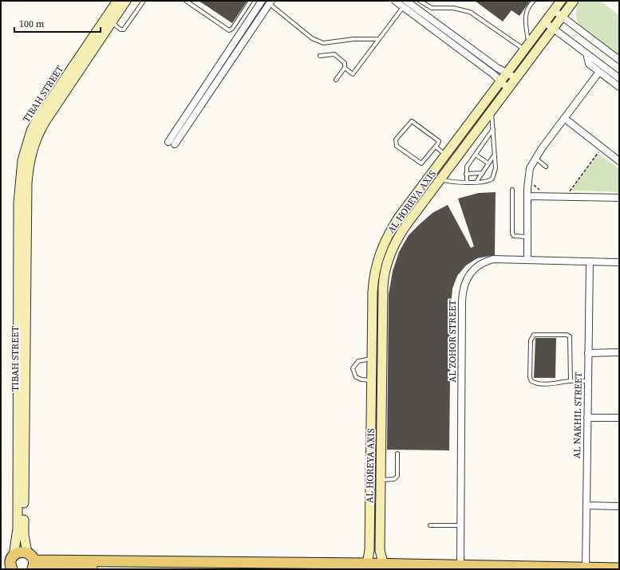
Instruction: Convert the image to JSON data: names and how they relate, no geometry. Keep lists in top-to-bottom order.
{
  "streets": {
    "main road": ["TIBAH STREET", "AL HOREYA AXIS"],
    "street": ["AL ZOHOR STREET", "AL NAKHIL STREET"]
  },
  "crossings": [
    ["AL ZOHOR STREET", "AL NAKHIL STREET"]
  ],
  "scale_bar": "100 m"
}
